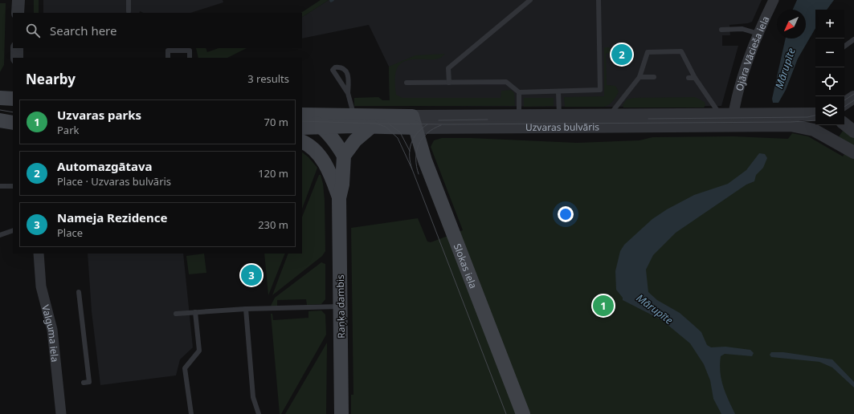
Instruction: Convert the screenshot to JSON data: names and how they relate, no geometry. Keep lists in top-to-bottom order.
{
  "streets": {
    "main road": ["Uzvaras bulvāris", "Slokas iela", "Raņķa dambis"],
    "street": ["Ojāra Vācieša iela", "Valguma iela"]
  },
  "crossings": [
    ["Uzvaras bulvāris", "Slokas iela"]
  ],
  "water": ["Mārupīte"],
  "north": "bottom left",
  "page": {
    "map_buttons": ["+", "−"],
    "search": "Search here",
    "pins": ["2", "3", "1"],
    "heading": ["Nearby", "3 results"],
    "list": [
      {
        "mark": "1",
        "name": "Uzvaras parks",
        "note": "Park",
        "value": "70 m"
      },
      {
        "mark": "2",
        "name": "Automazgātava",
        "note": "Place · Uzvaras bulvāris",
        "value": "120 m"
      },
      {
        "mark": "3",
        "name": "Nameja Rezidence",
        "note": "Place",
        "value": "230 m"
      }
    ]
  }
}
